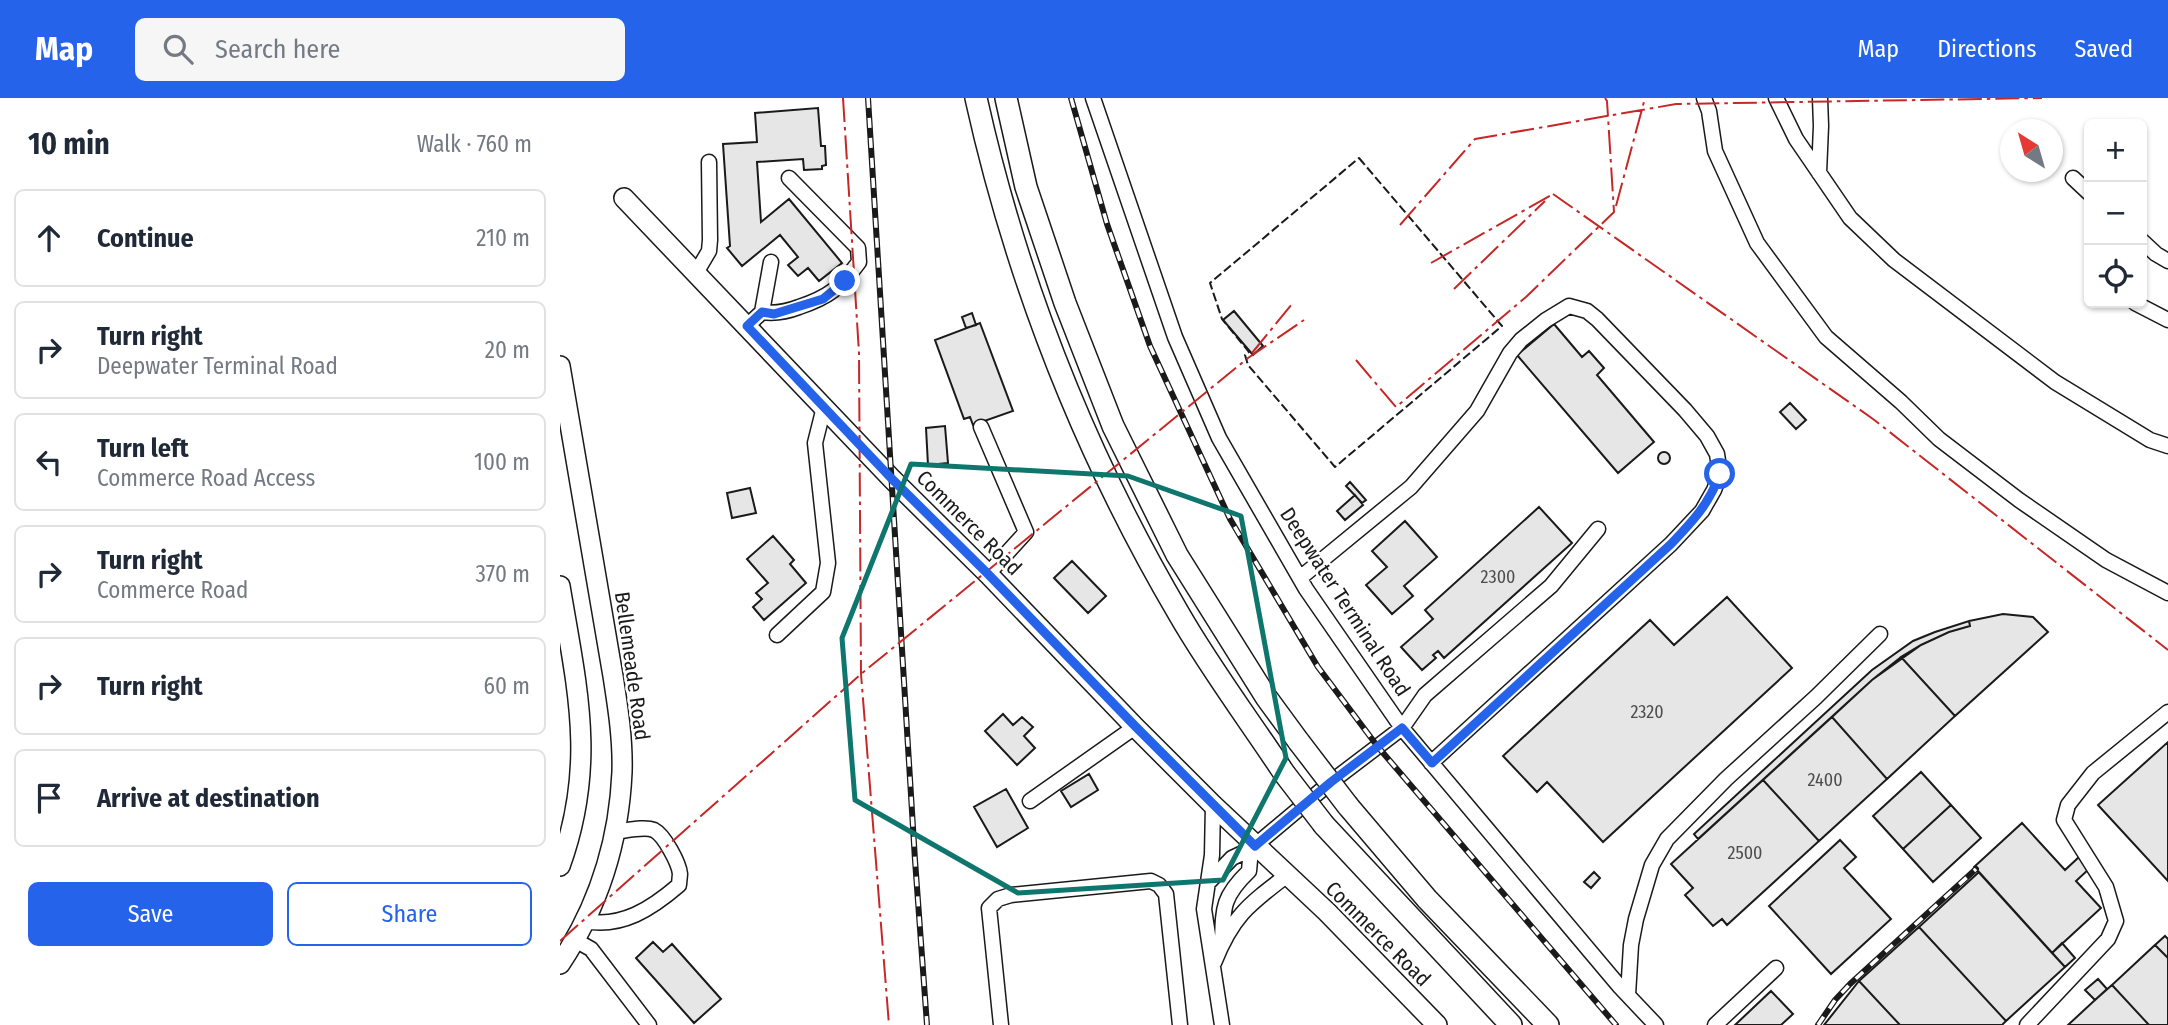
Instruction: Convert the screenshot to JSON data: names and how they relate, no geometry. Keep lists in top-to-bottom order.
{
  "streets": {
    "main road": ["Commerce Road", "Bellemeade Road"],
    "street": ["Deepwater Terminal Road"]
  },
  "house_numbers": [
    "2300",
    "2320",
    "2400",
    "2500"
  ],
  "north": "top left",
  "page": {
    "header": "Map",
    "search": "Search here",
    "nav": ["Map", "Directions", "Saved"],
    "heading": ["10 min", "Walk · 760 m"],
    "map_buttons": ["+", "−"],
    "list": [
      ["Continue", "210 m"],
      ["Turn right", "Deepwater Terminal Road", "20 m"],
      ["Turn left", "Commerce Road Access", "100 m"],
      ["Turn right", "Commerce Road", "370 m"],
      ["Turn right", "60 m"],
      "Arrive at destination"
    ],
    "buttons": ["Save", "Share"]
  }
}
